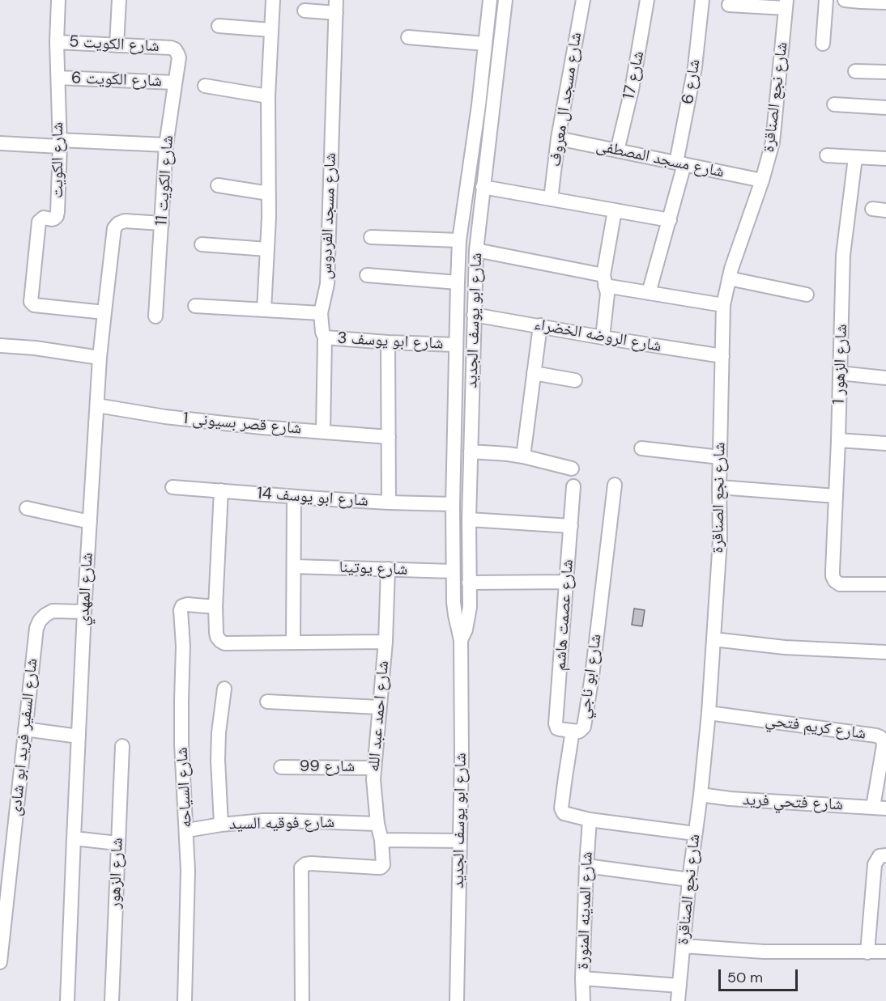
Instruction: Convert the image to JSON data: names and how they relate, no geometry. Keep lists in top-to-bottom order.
{
  "streets": {
    "street": [
      "شارع الكويت 5",
      "شارع 17",
      "شارع الكويت 6",
      "شارع 6",
      "شارع نجع الصناقرة",
      "شارع مسجد ال معروف",
      "شارع مسجد المصطفى",
      "شارع الكويت",
      "شارع الكويت 11",
      "شارع مسجد الفردوس",
      "شارع ابو يوسف الجديد",
      "شارع الروضه الخضراء",
      "شارع ابو يوسف 3",
      "شارع الزهور 1",
      "شارع قصر بسيونى 1",
      "شارع ابو يوسف 14",
      "شارع يوتينا",
      "شارع المهدي",
      "شارع عصمت هاشم",
      "شارع ابو ناجي",
      "شارع احمد عبد الله",
      "شارع كريم فتحي",
      "شارع السفير فريد ابو شادى",
      "شارع 99",
      "شارع السياحه",
      "شارع فتحي فريد",
      "شارع فوقيه السيد",
      "شارع الزهور",
      "شارع المدينه المنورة"
    ]
  },
  "crossings": [
    ["شارع الكويت 5", "شارع الكويت"],
    ["شارع الكويت 5", "شارع الكويت 11"],
    ["شارع 17", "شارع مسجد المصطفى"],
    ["شارع الكويت 6", "شارع الكويت"],
    ["شارع الكويت 6", "شارع الكويت 11"],
    ["شارع 6", "شارع مسجد المصطفى"],
    ["شارع نجع الصناقرة", "شارع مسجد المصطفى"],
    ["شارع نجع الصناقرة", "شارع الروضه الخضراء"],
    ["شارع نجع الصناقرة", "شارع ابو ناجي"],
    ["شارع نجع الصناقرة", "شارع كريم فتحي"],
    ["شارع نجع الصناقرة", "شارع فتحي فريد"],
    ["شارع مسجد ال معروف", "شارع مسجد المصطفى"],
    ["شارع الكويت", "شارع المهدي"],
    ["شارع الكويت 11", "شارع المهدي"],
    ["شارع مسجد الفردوس", "شارع ابو يوسف 3"],
    ["شارع مسجد الفردوس", "شارع قصر بسيونى 1"],
    ["شارع ابو يوسف الجديد", "شارع الروضه الخضراء"],
    ["شارع ابو يوسف الجديد", "شارع ابو يوسف 3"],
    ["شارع ابو يوسف الجديد", "شارع ابو يوسف 14"],
    ["شارع ابو يوسف الجديد", "شارع يوتينا"],
    ["شارع قصر بسيونى 1", "شارع المهدي"],
    ["شارع يوتينا", "شارع احمد عبد الله"],
    ["شارع المهدي", "شارع السفير فريد ابو شادى"],
    ["شارع عصمت هاشم", "شارع ابو ناجي"],
    ["شارع ابو ناجي", "شارع المدينه المنورة"],
    ["شارع احمد عبد الله", "شارع 99"],
    ["شارع احمد عبد الله", "شارع فوقيه السيد"],
    ["شارع كريم فتحي", "شارع فتحي فريد"],
    ["شارع السياحه", "شارع فوقيه السيد"]
  ],
  "scale_bar": "50 m"
}
